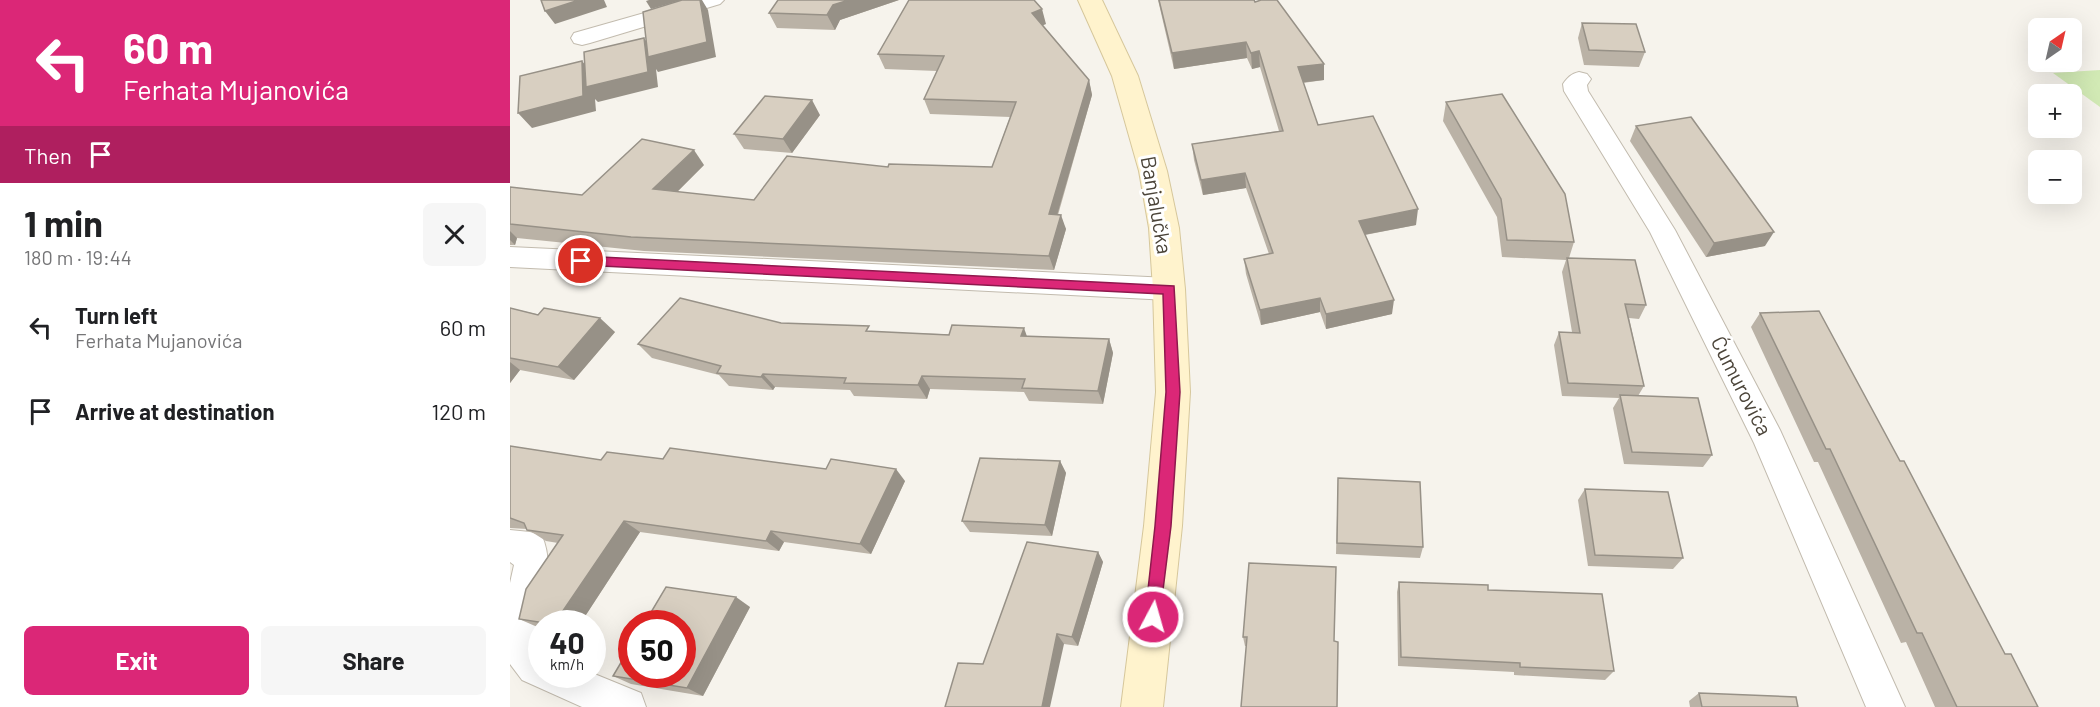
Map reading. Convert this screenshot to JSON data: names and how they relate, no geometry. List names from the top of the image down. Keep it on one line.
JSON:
{"streets":{"main road":["Banjalučka"],"street":["Ćumurovića"]},"north":"top right","page":{"turn":["60 m","Ferhata Mujanovića"],"map_buttons":["+","−"],"then":"Then","heading":["1 min","180 m · 19:44"],"list":[{"name":"Turn left","note":"Ferhata Mujanovića","value":"60 m"},{"name":"Arrive at destination","value":"120 m"}],"speed":"40 km/h","limit":"50","buttons":["Exit","Share"]}}
